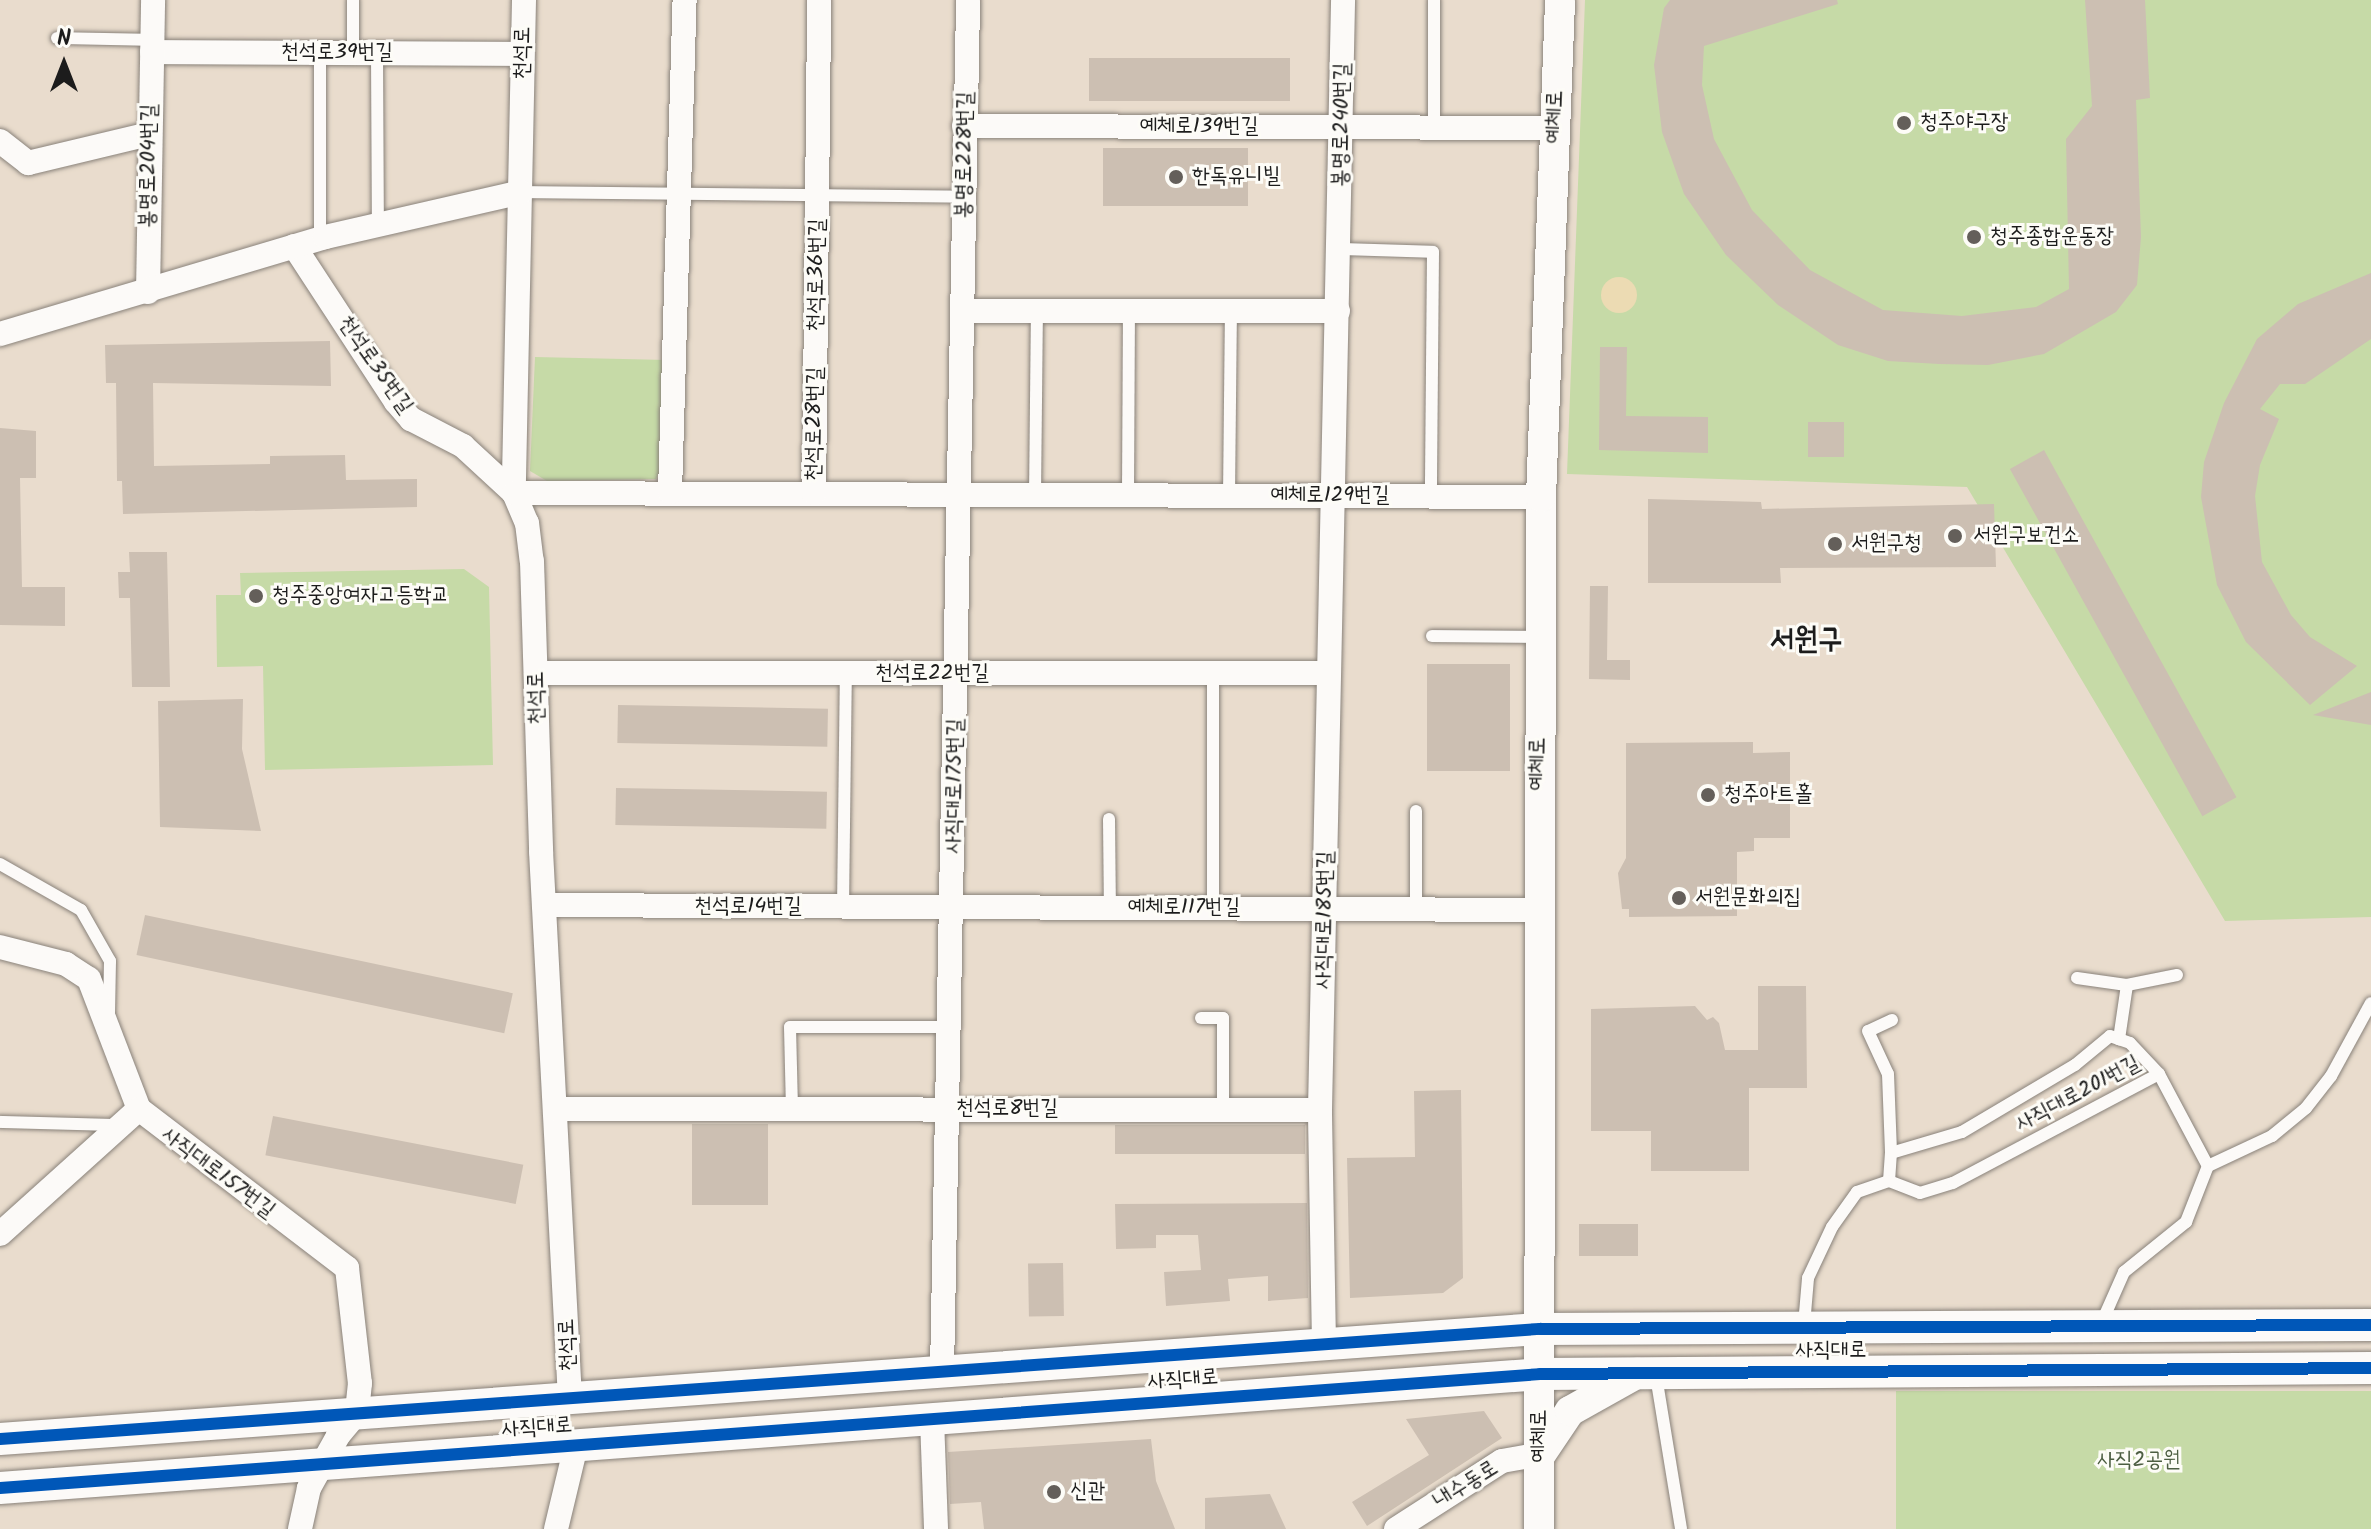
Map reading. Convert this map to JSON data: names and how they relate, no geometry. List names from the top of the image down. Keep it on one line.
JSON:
{"streets":{"main road":["사직대로"],"street":["천석로39번길","천석로","예체로","봉명로240번길","예체로139번길","봉명로228번길","봉명로204번길","천석로36번길","천석로35번길","천석로28번길","예체로129번길","천석로22번길","사직대로175번길","천석로14번길","예체로117번길","사직대로185번길","천석로8번길","사직대로157번길","내수동로"],"lane":["사직대로201번길"]},"crossings":[["천석로39번길","천석로"],["천석로39번길","봉명로204번길"],["천석로","천석로36번길"],["천석로","천석로35번길"],["천석로","예체로129번길"],["천석로","천석로22번길"],["천석로","천석로14번길"],["천석로","천석로8번길"],["천석로","사직대로"],["예체로","예체로139번길"],["예체로","예체로129번길"],["예체로","예체로117번길"],["예체로","사직대로"],["예체로","내수동로"],["봉명로240번길","예체로139번길"],["봉명로240번길","예체로129번길"],["봉명로240번길","사직대로185번길"],["예체로139번길","봉명로228번길"],["봉명로228번길","천석로36번길"],["봉명로228번길","예체로129번길"],["봉명로228번길","사직대로175번길"],["천석로36번길","천석로28번길"],["천석로35번길","예체로129번길"],["천석로28번길","예체로129번길"],["예체로129번길","사직대로175번길"],["예체로129번길","사직대로185번길"],["천석로22번길","사직대로175번길"],["천석로22번길","사직대로185번길"],["사직대로175번길","천석로14번길"],["사직대로175번길","예체로117번길"],["사직대로175번길","천석로8번길"],["사직대로175번길","사직대로"],["천석로14번길","예체로117번길"],["예체로117번길","사직대로185번길"],["사직대로185번길","천석로8번길"],["사직대로185번길","사직대로"],["사직대로157번길","사직대로"]],"districts":["서원구"],"parks":["사직2공원"],"places":["청주야구장","한독유니빌","청주종합운동장","서원구보건소","서원구청","청주중앙여자고등학교","청주아트홀","서원문화의집","신관"],"north":"top"}
